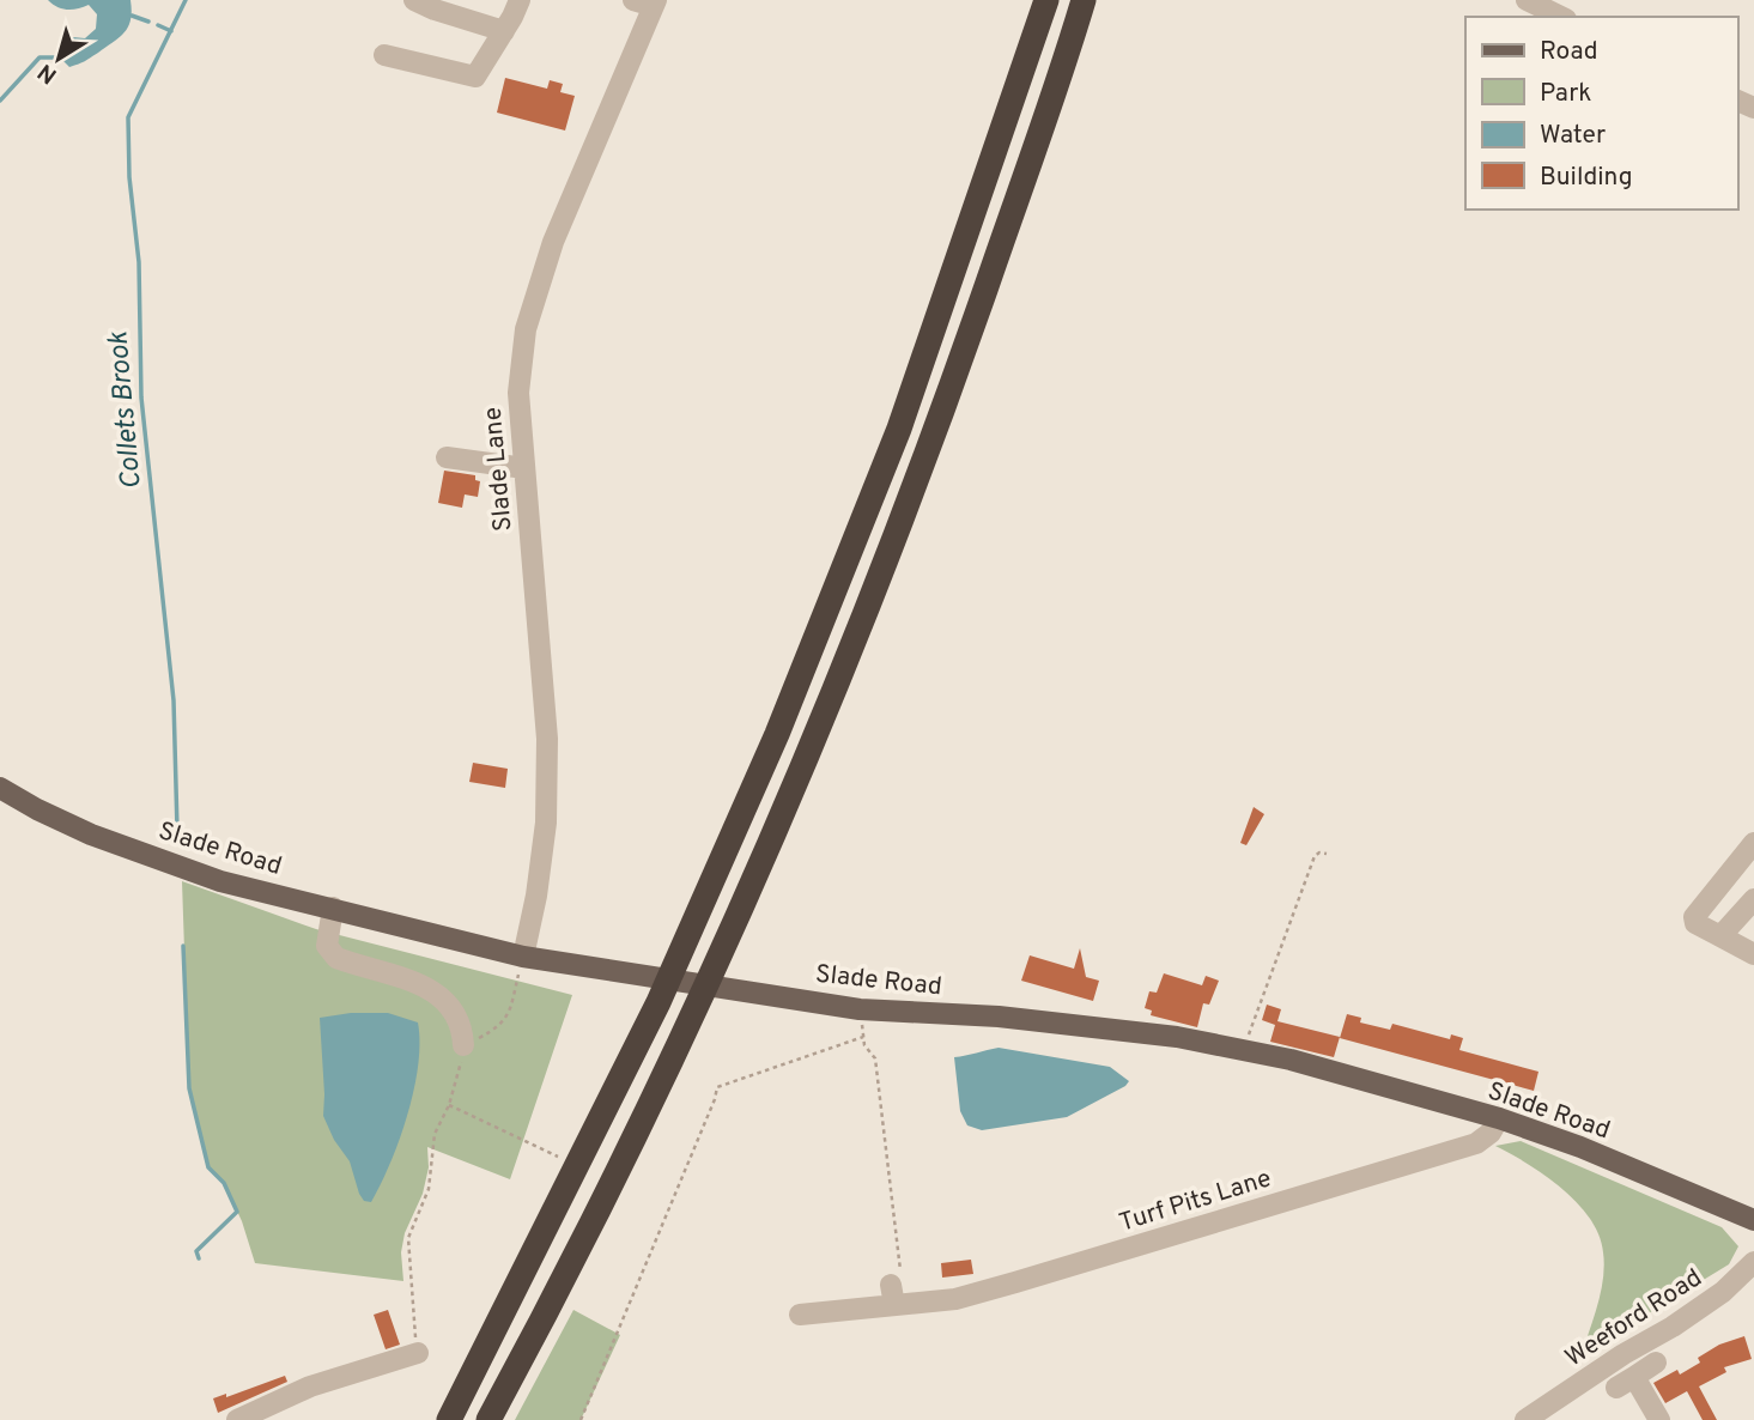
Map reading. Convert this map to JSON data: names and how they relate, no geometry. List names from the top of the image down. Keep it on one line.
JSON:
{"streets":{"main road":["Slade Road"],"street":["Slade Lane","Turf Pits Lane","Weeford Road"]},"crossings":[["Slade Lane","Slade Road"],["Slade Road","Turf Pits Lane"]],"water":["Collets Brook"],"legend":["Road","Park","Water","Building"],"north":"bottom left"}
